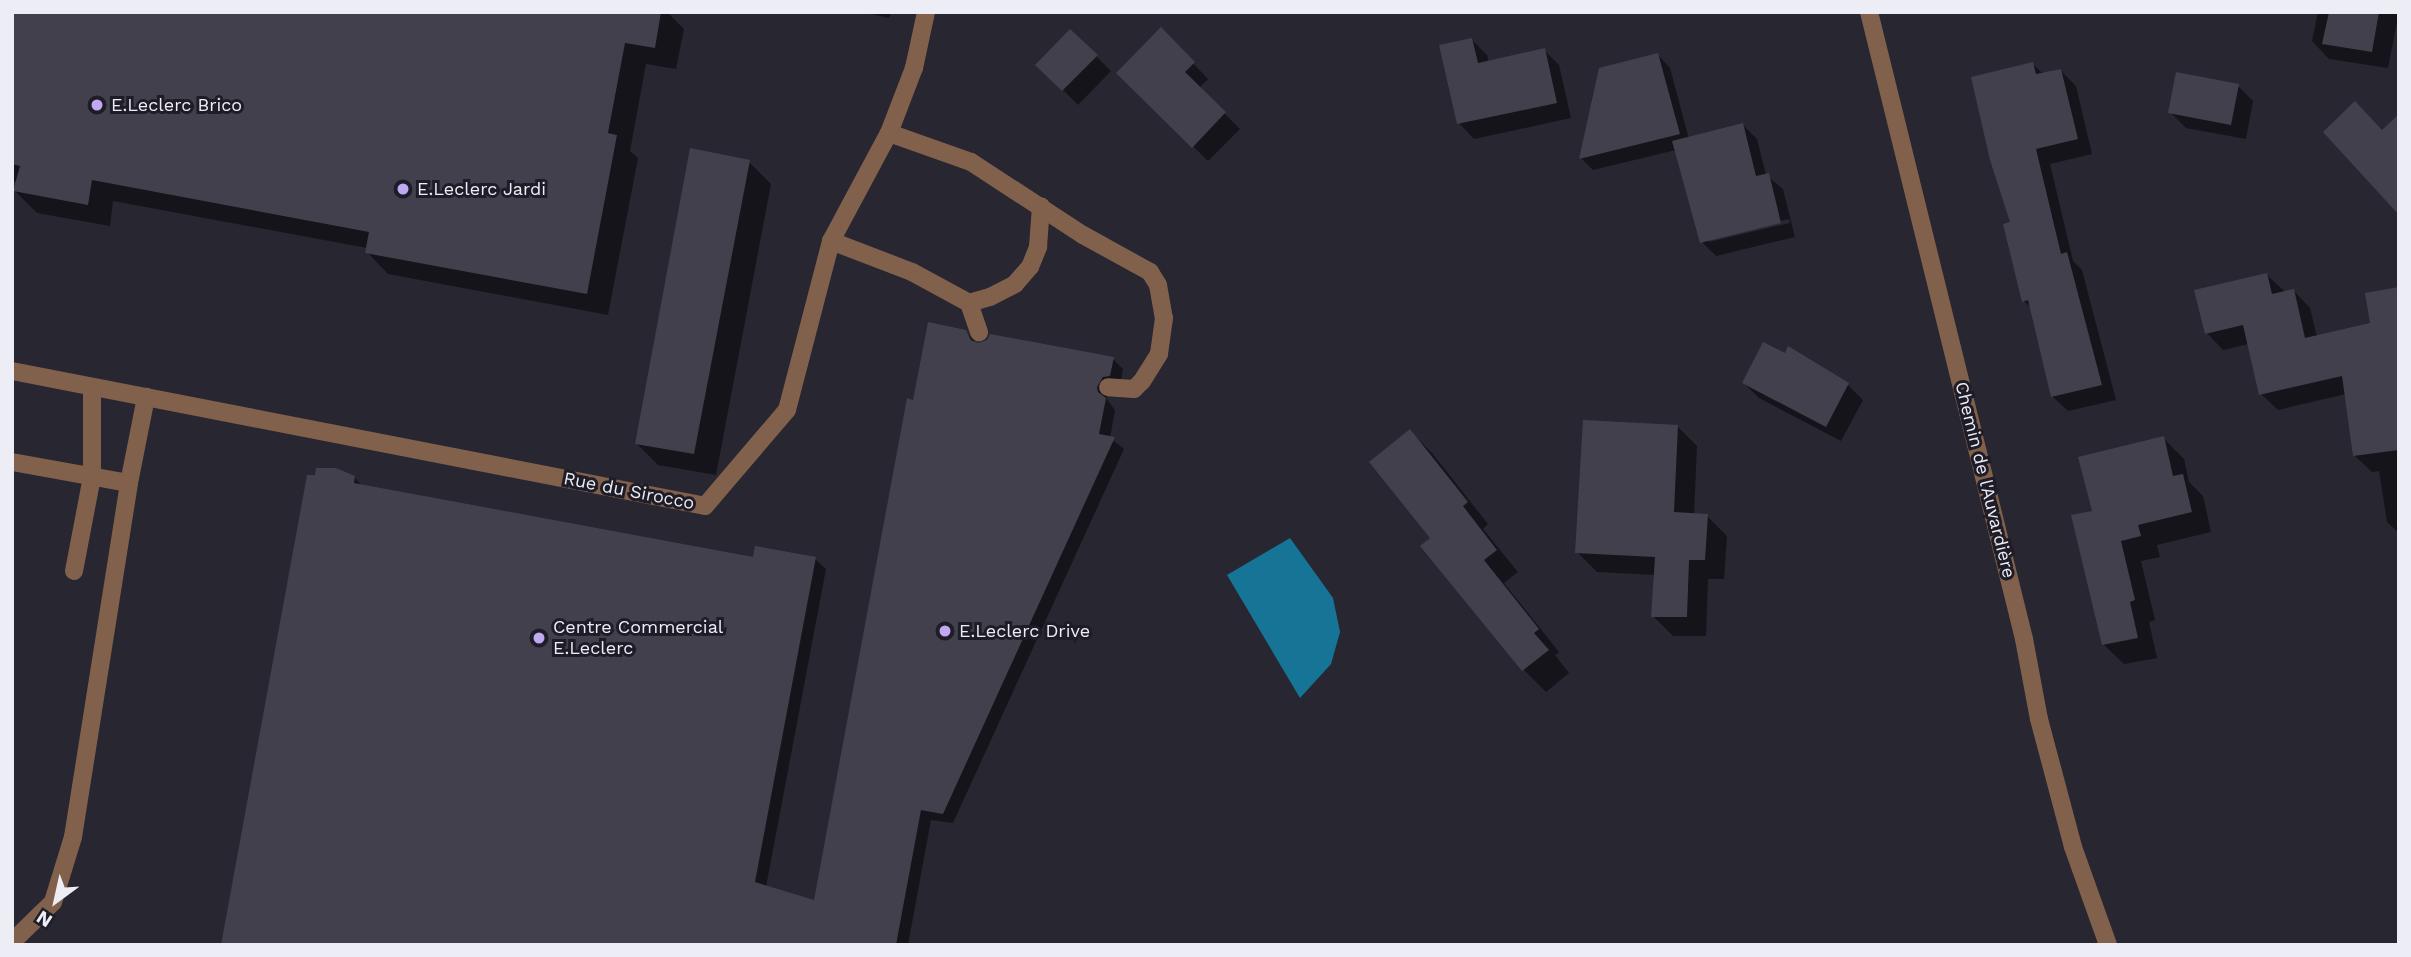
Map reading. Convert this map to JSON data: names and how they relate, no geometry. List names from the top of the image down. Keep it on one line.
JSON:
{"streets":{"street":["Chemin de l'Auvardière","Rue du Sirocco"]},"places":["E.Leclerc Brico","E.Leclerc Jardi","E.Leclerc Drive","Centre Commercial E.Leclerc"],"north":"bottom left"}
